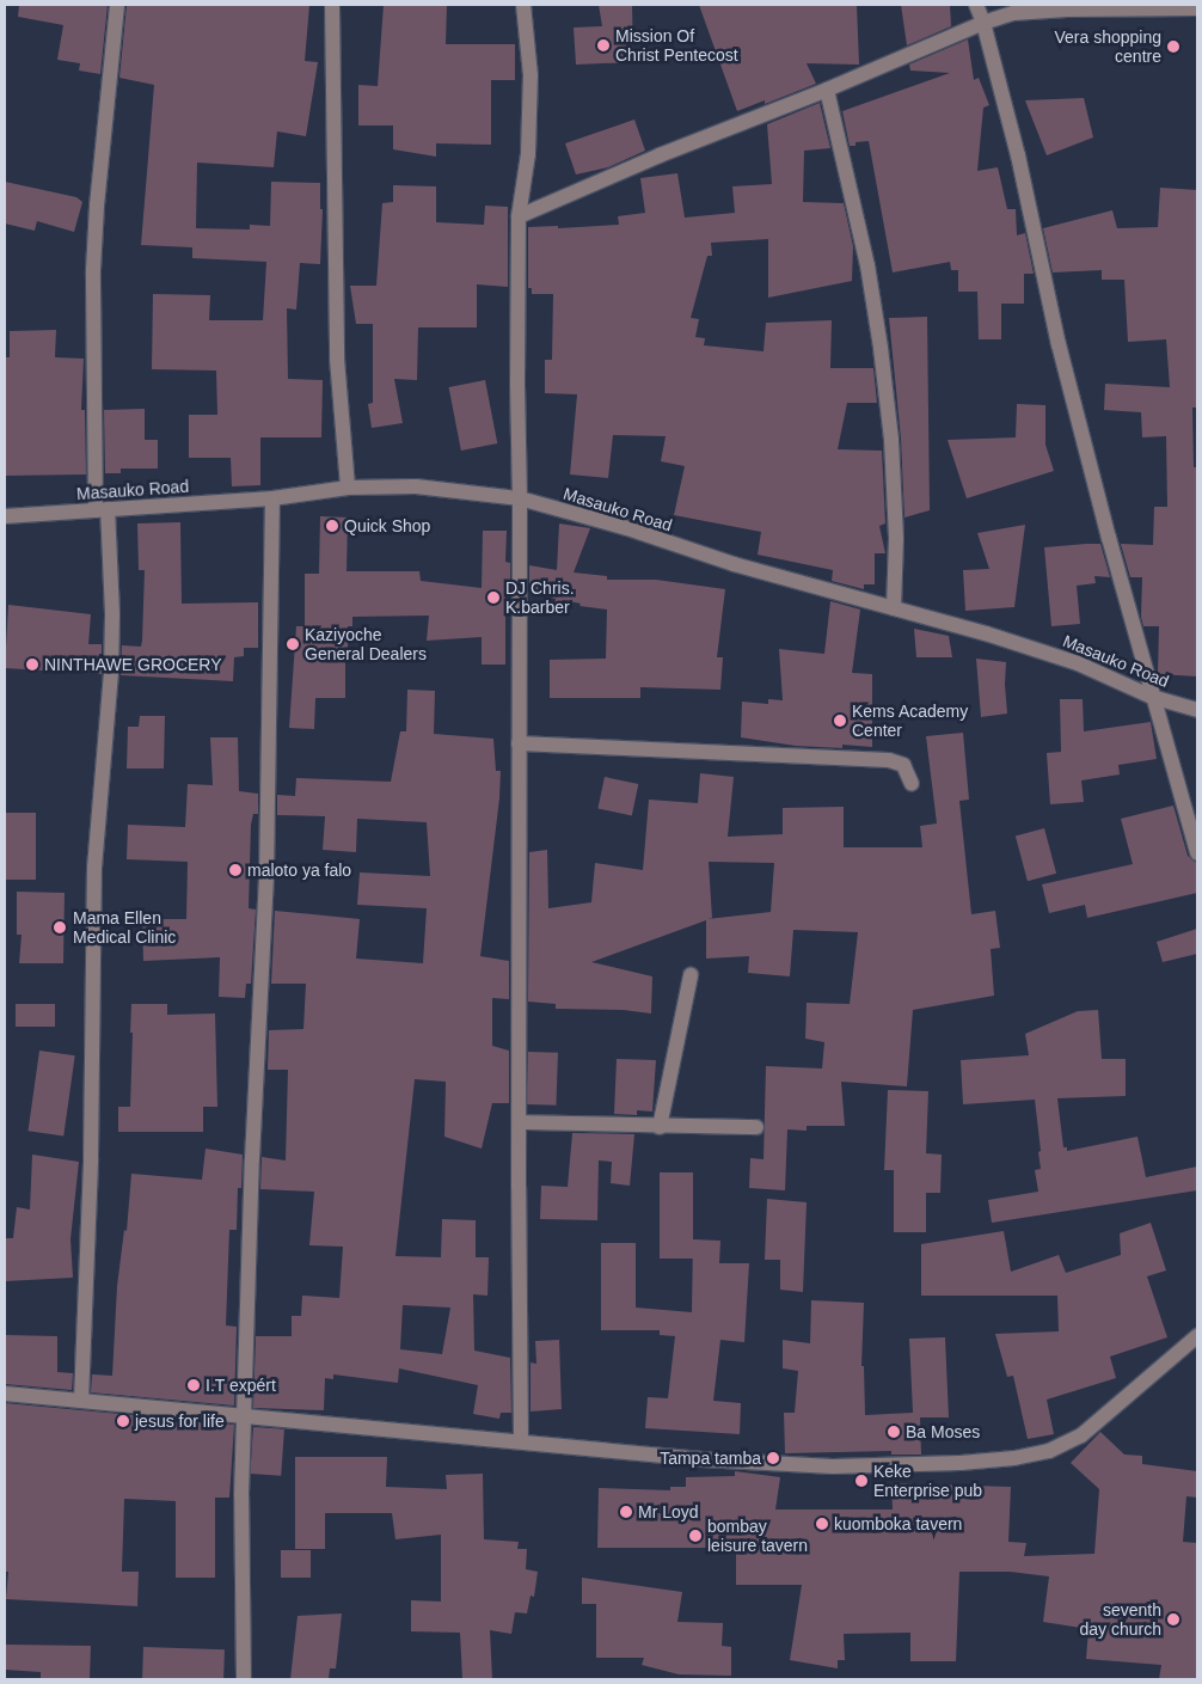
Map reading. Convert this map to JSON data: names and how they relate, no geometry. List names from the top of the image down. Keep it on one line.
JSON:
{"streets":{"street":["Masauko Road"]},"places":["Mission Of Christ Pentecost","Vera shopping centre","Quick Shop","DJ Chris. K.barber","Kaziyoche General Dealers","NINTHAWE GROCERY","Kems Academy Center","maloto ya falo","Mama Ellen Medical Clinic","I.T expért","jesus for life","Ba Moses","Tampa tamba","Keke Enterprise pub","Mr Loyd","kuomboka tavern","bombay leisure tavern","seventh day church"]}
